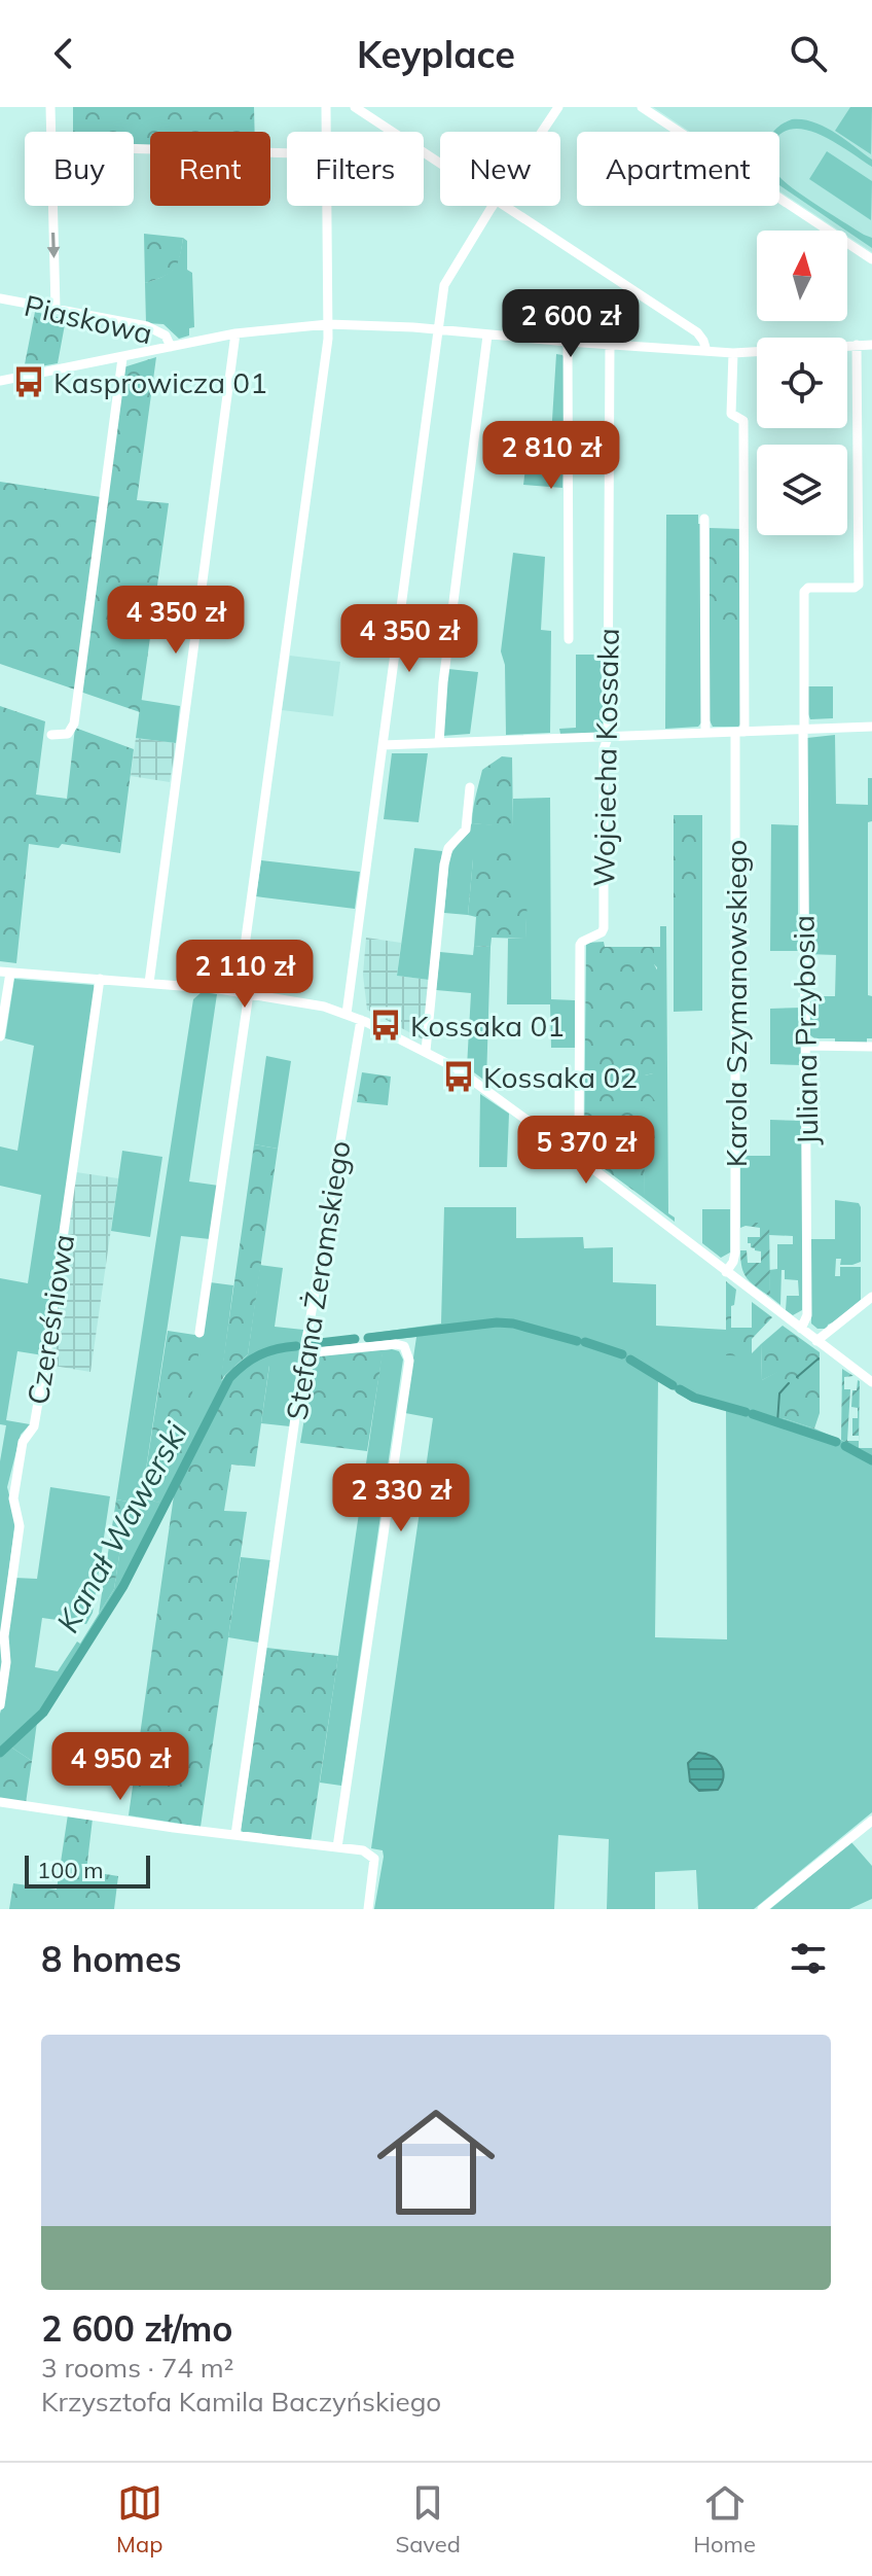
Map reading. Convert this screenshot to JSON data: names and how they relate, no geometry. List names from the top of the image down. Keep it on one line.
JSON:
{"streets":{"street":["Piaskowa","Wojciecha Kossaka","Karola Szymanowskiego","Juliana Przybosia","Stefana Żeromskiego","Czereśniowa"]},"water":["Kanał Wawerski"],"places":{"bus stop":["Kasprowicza 01","Kossaka 01","Kossaka 02"]},"scale_bar":"100 m","north":"top","page":{"header":"Keyplace","chip":["Buy","Rent","Filters","New","Apartment"],"price":["2 600 zł","2 810 zł","4 350 zł","4 350 zł","2 110 zł","5 370 zł","2 330 zł","4 950 zł"],"scale":"100 m","heading":"8 homes","list":[{"name":"2 600 zł/mo","note":"3 rooms · 74 m² · Krzysztofa Kamila Baczyńskiego"}],"tabs":["Map","Saved","Home"]}}
